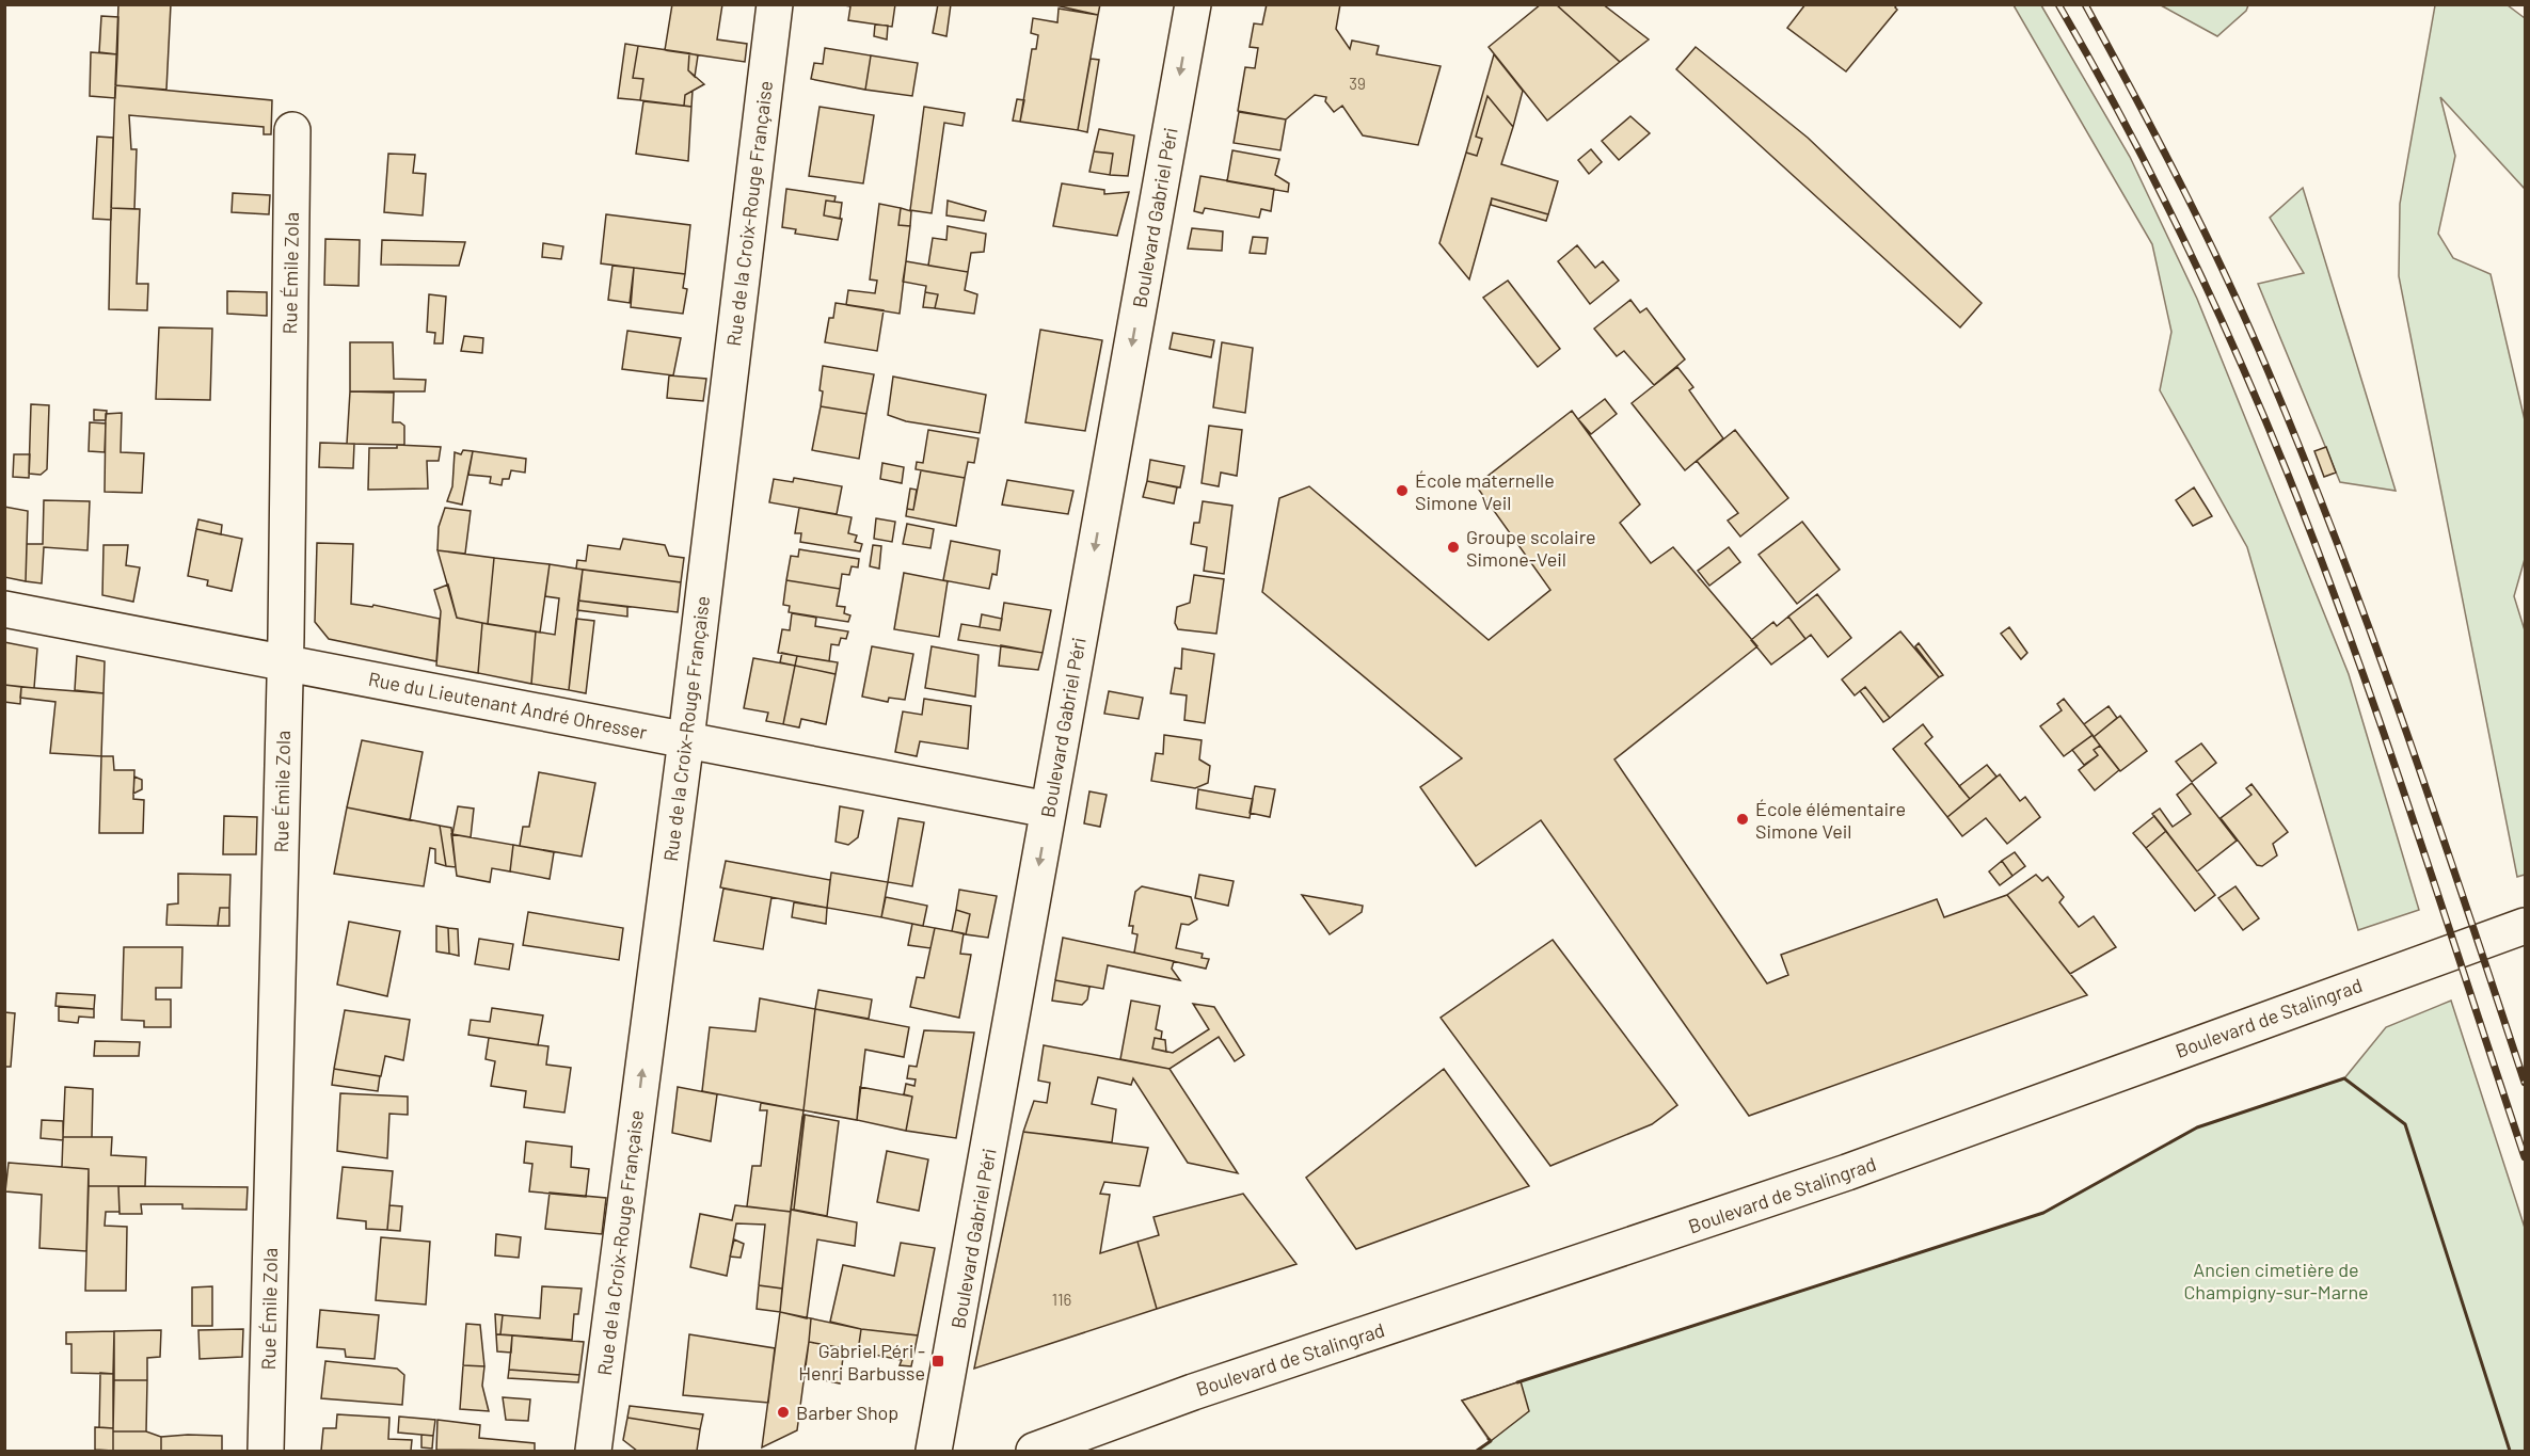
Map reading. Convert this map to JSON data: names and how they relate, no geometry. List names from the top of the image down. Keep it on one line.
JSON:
{"streets":{"street":["Rue de la Croix-Rouge Française","Boulevard Gabriel Péri","Rue Émile Zola","Rue du Lieutenant André Ohresser","Boulevard de Stalingrad"]},"crossings":[["Rue de la Croix-Rouge Française","Rue du Lieutenant André Ohresser"],["Boulevard Gabriel Péri","Rue du Lieutenant André Ohresser"],["Rue Émile Zola","Rue du Lieutenant André Ohresser"]],"one_way":["Rue de la Croix-Rouge Française","Boulevard Gabriel Péri"],"parks":["Ancien cimetière de Champigny-sur-Marne"],"places":{"other":["École maternelle Simone Veil","Groupe scolaire Simone-Veil","École élémentaire Simone Veil","Barber Shop"],"transit":["Gabriel Péri - Henri Barbusse"]},"house_numbers":["39","116"]}
